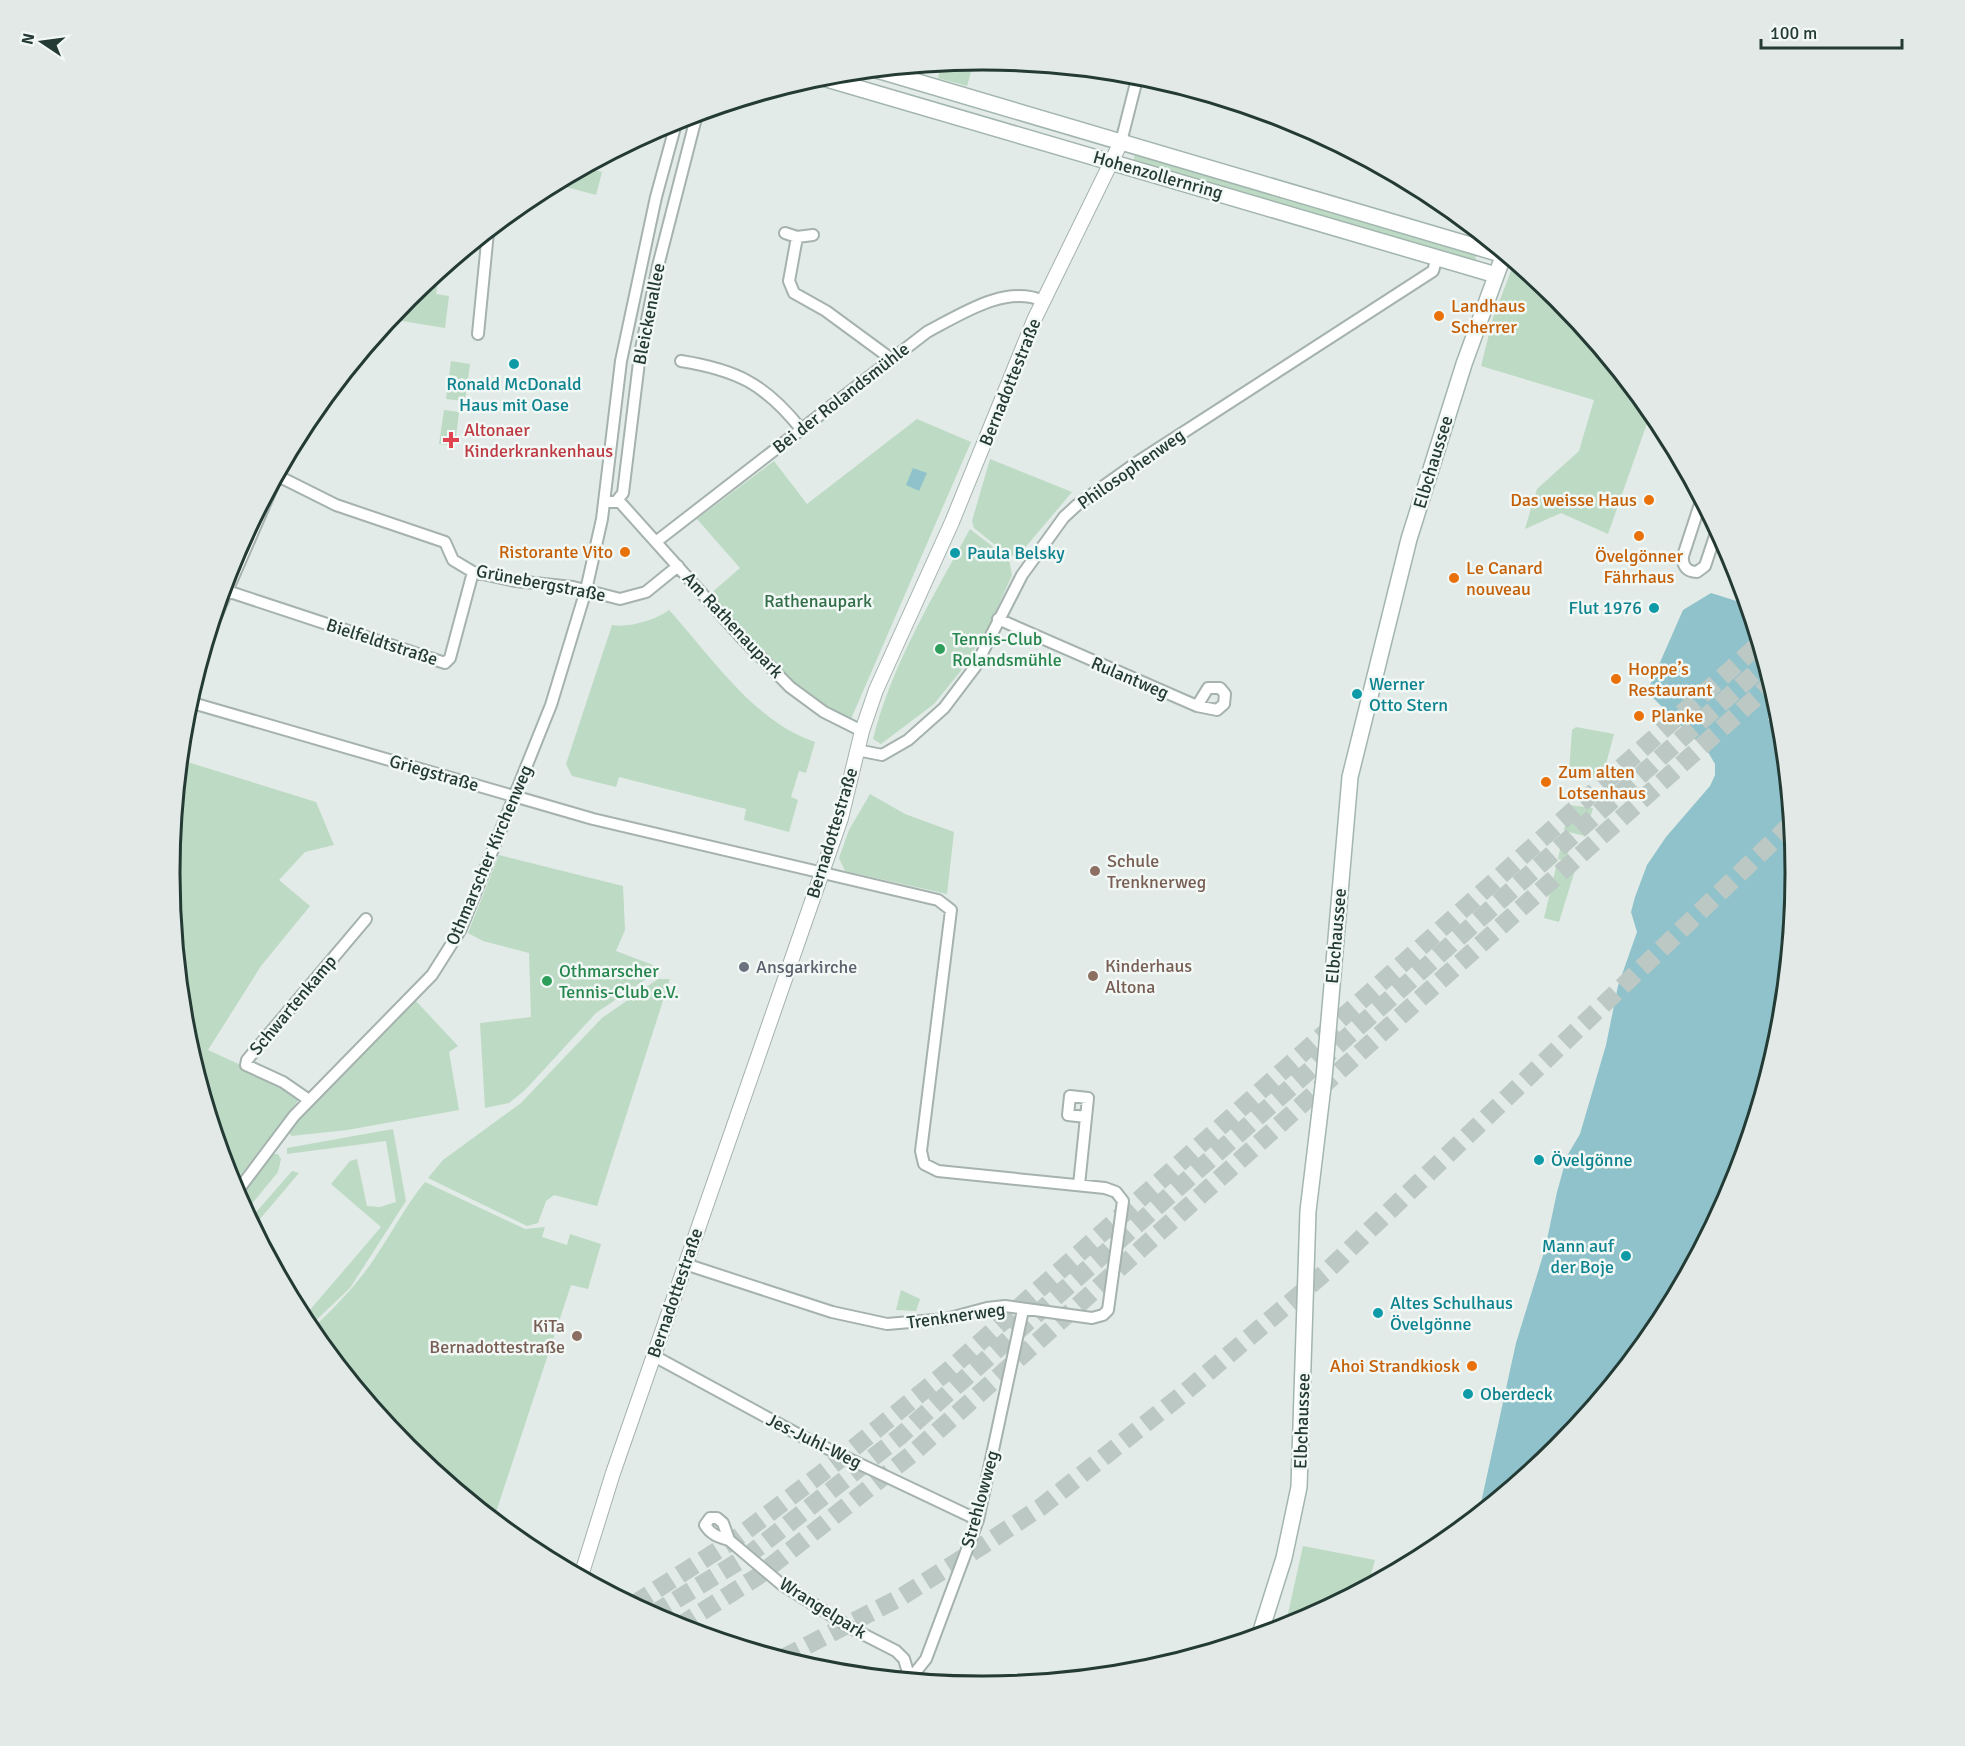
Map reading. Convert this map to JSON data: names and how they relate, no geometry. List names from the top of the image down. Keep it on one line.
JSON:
{"streets":{"main road":["Hohenzollernring","Elbchaussee"],"street":["Bleickenallee","Bernadottestraße","Bei der Rolandsmühle","Philosophenweg","Grünebergstraße","Am Rathenaupark","Bielfeldtstraße","Rulantweg","Griegstraße","Othmarscher Kirchenweg","Schwartenkamp","Trenknerweg","Jes-Juhl-Weg","Strehlowweg","Wrangelpark"]},"crossings":[["Hohenzollernring","Bernadottestraße"],["Hohenzollernring","Elbchaussee"],["Hohenzollernring","Philosophenweg"],["Bleickenallee","Grünebergstraße"],["Bleickenallee","Am Rathenaupark"],["Bleickenallee","Othmarscher Kirchenweg"],["Bernadottestraße","Bei der Rolandsmühle"],["Bernadottestraße","Philosophenweg"],["Bernadottestraße","Am Rathenaupark"],["Bernadottestraße","Griegstraße"],["Bernadottestraße","Trenknerweg"],["Bernadottestraße","Jes-Juhl-Weg"],["Bei der Rolandsmühle","Am Rathenaupark"],["Philosophenweg","Rulantweg"],["Grünebergstraße","Am Rathenaupark"],["Grünebergstraße","Bielfeldtstraße"],["Grünebergstraße","Othmarscher Kirchenweg"],["Griegstraße","Othmarscher Kirchenweg"],["Griegstraße","Trenknerweg"],["Othmarscher Kirchenweg","Schwartenkamp"],["Trenknerweg","Strehlowweg"],["Jes-Juhl-Weg","Strehlowweg"]],"parks":["Rathenaupark"],"places":{"other":["Landhaus Scherrer","Ronald McDonald Haus mit Oase","Das weisse Haus","Övelgönner Fährhaus","Ristorante Vito","Paula Belsky","Le Canard nouveau","Flut 1976","Tennis-Club Rolandsmühle","Hoppe’s Restaurant","Werner Otto Stern","Planke","Zum alten Lotsenhaus","Schule Trenknerweg","Ansgarkirche","Kinderhaus Altona","Othmarscher Tennis-Club e.V.","Övelgönne","Mann auf der Boje","Altes Schulhaus Övelgönne","KiTa Bernadottestraße","Ahoi Strandkiosk","Oberdeck"],"health":["Altonaer Kinderkrankenhaus"]},"scale_bar":"100 m","north":"left"}
